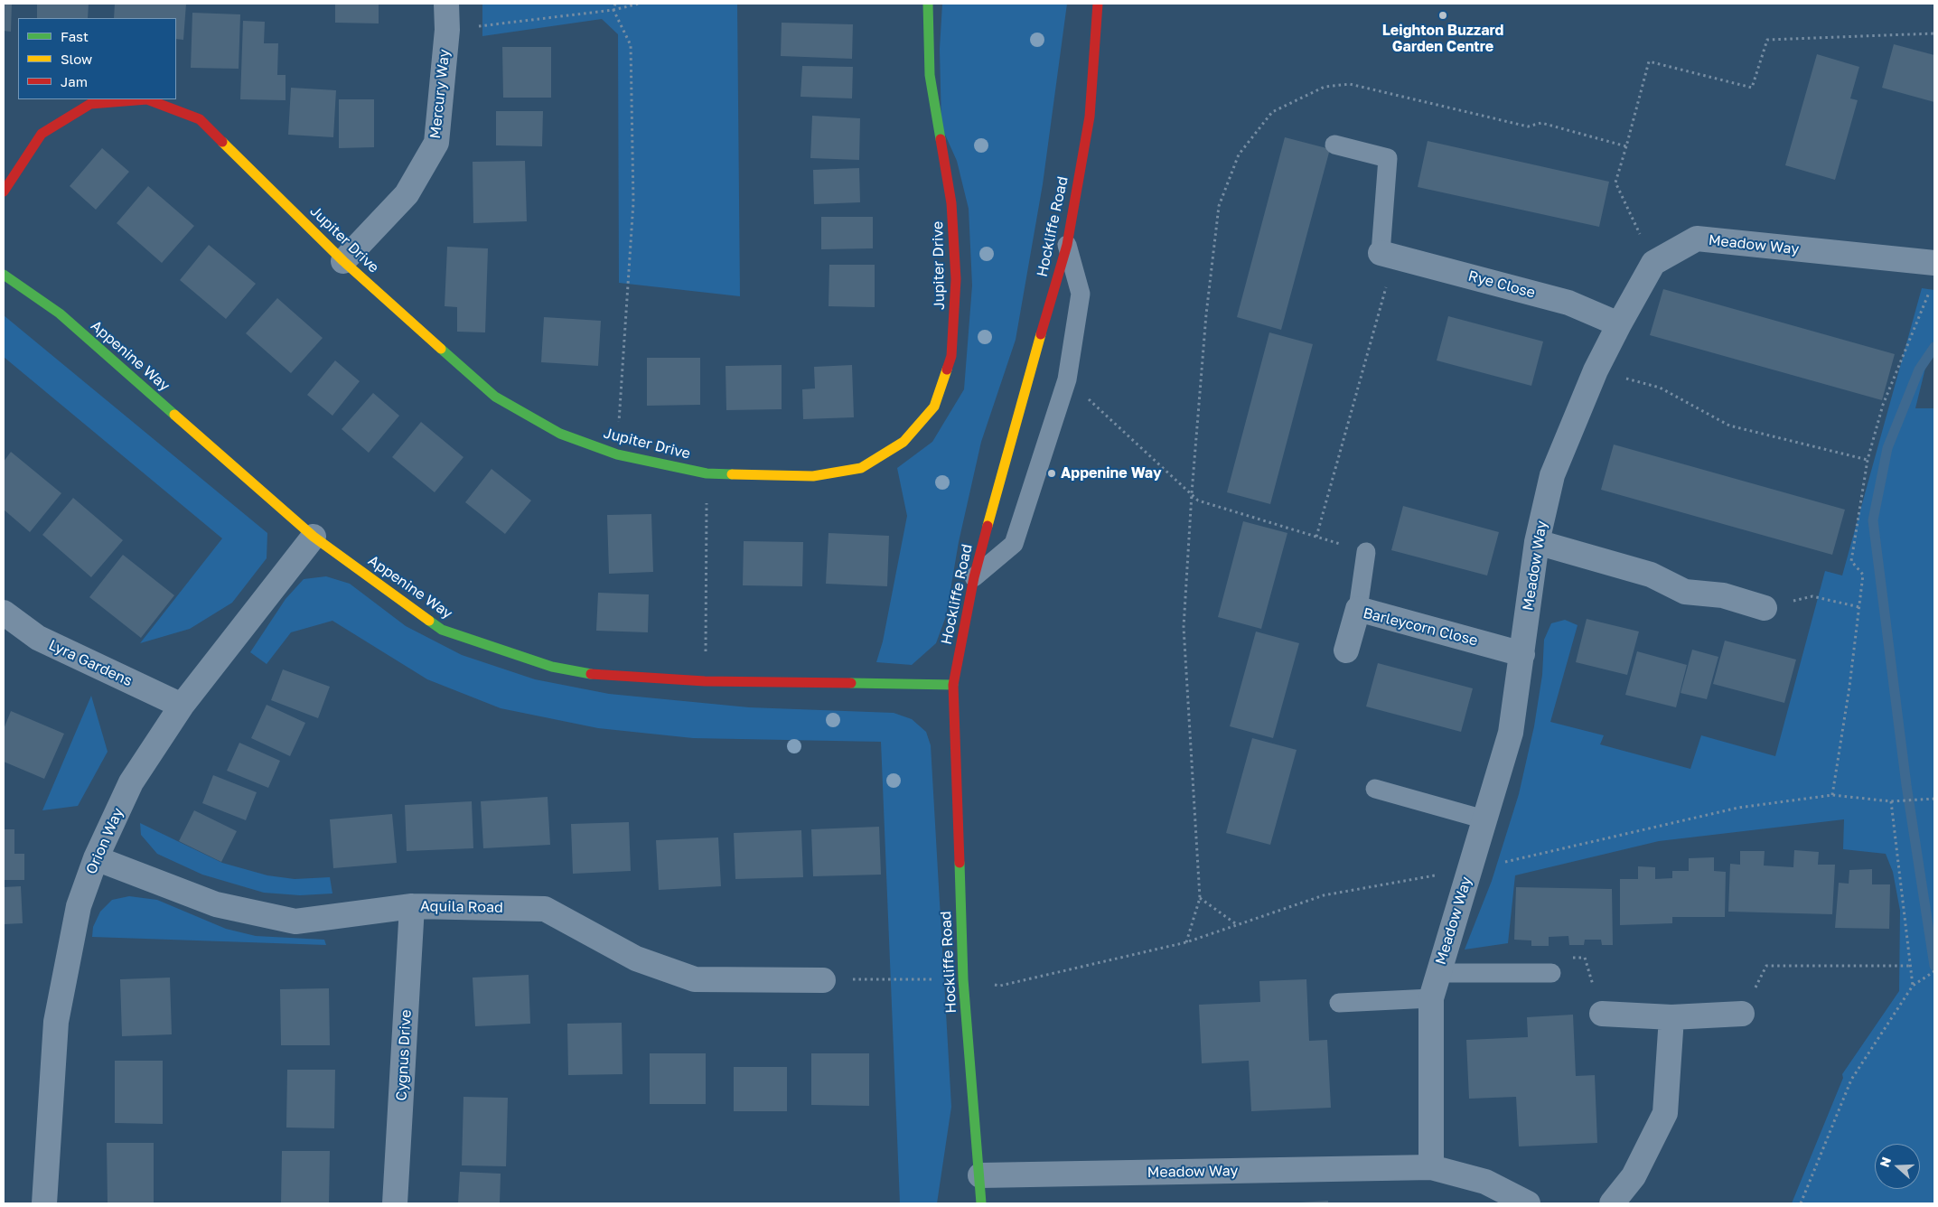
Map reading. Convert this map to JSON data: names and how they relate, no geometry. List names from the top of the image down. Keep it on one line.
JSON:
{"streets":{"street":["Mercury Way","Hockliffe Road","Jupiter Drive","Meadow Way","Rye Close","Appenine Way","Barleycorn Close","Lyra Gardens","Orion Way","Aquila Road","Cygnus Drive"]},"crossings":[["Mercury Way","Jupiter Drive"],["Hockliffe Road","Meadow Way"],["Hockliffe Road","Appenine Way"],["Meadow Way","Rye Close"],["Meadow Way","Barleycorn Close"],["Appenine Way","Orion Way"],["Lyra Gardens","Orion Way"],["Orion Way","Aquila Road"],["Aquila Road","Cygnus Drive"]],"places":["Leighton Buzzard Garden Centre","Appenine Way"],"legend":["Fast","Slow","Jam"],"north":"left"}
